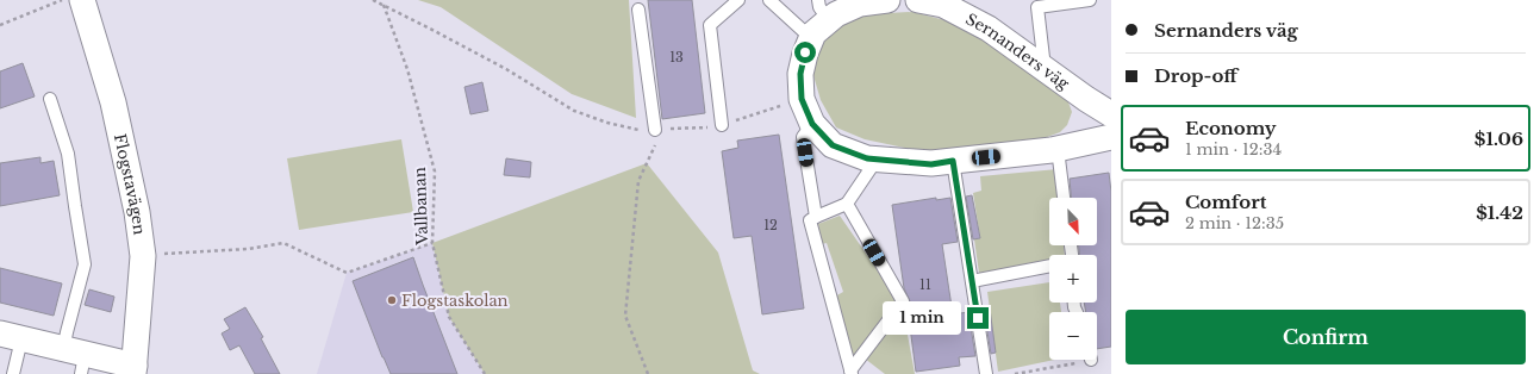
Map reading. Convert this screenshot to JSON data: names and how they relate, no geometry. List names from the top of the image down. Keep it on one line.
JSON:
{"streets":{"street":["Sernanders väg","Flogstavägen"],"path":["Vallbanan"]},"places":["Flogstaskolan"],"house_numbers":["13","12","11"],"north":"bottom right","page":{"banner":["Sernanders väg","Drop-off"],"list":[{"name":"Economy","note":"1 min · 12:34","value":"$1.06"},{"name":"Comfort","note":"2 min · 12:35","value":"$1.42"}],"map_buttons":["+","−"],"buttons":"Confirm","bubble":"1 min"}}
